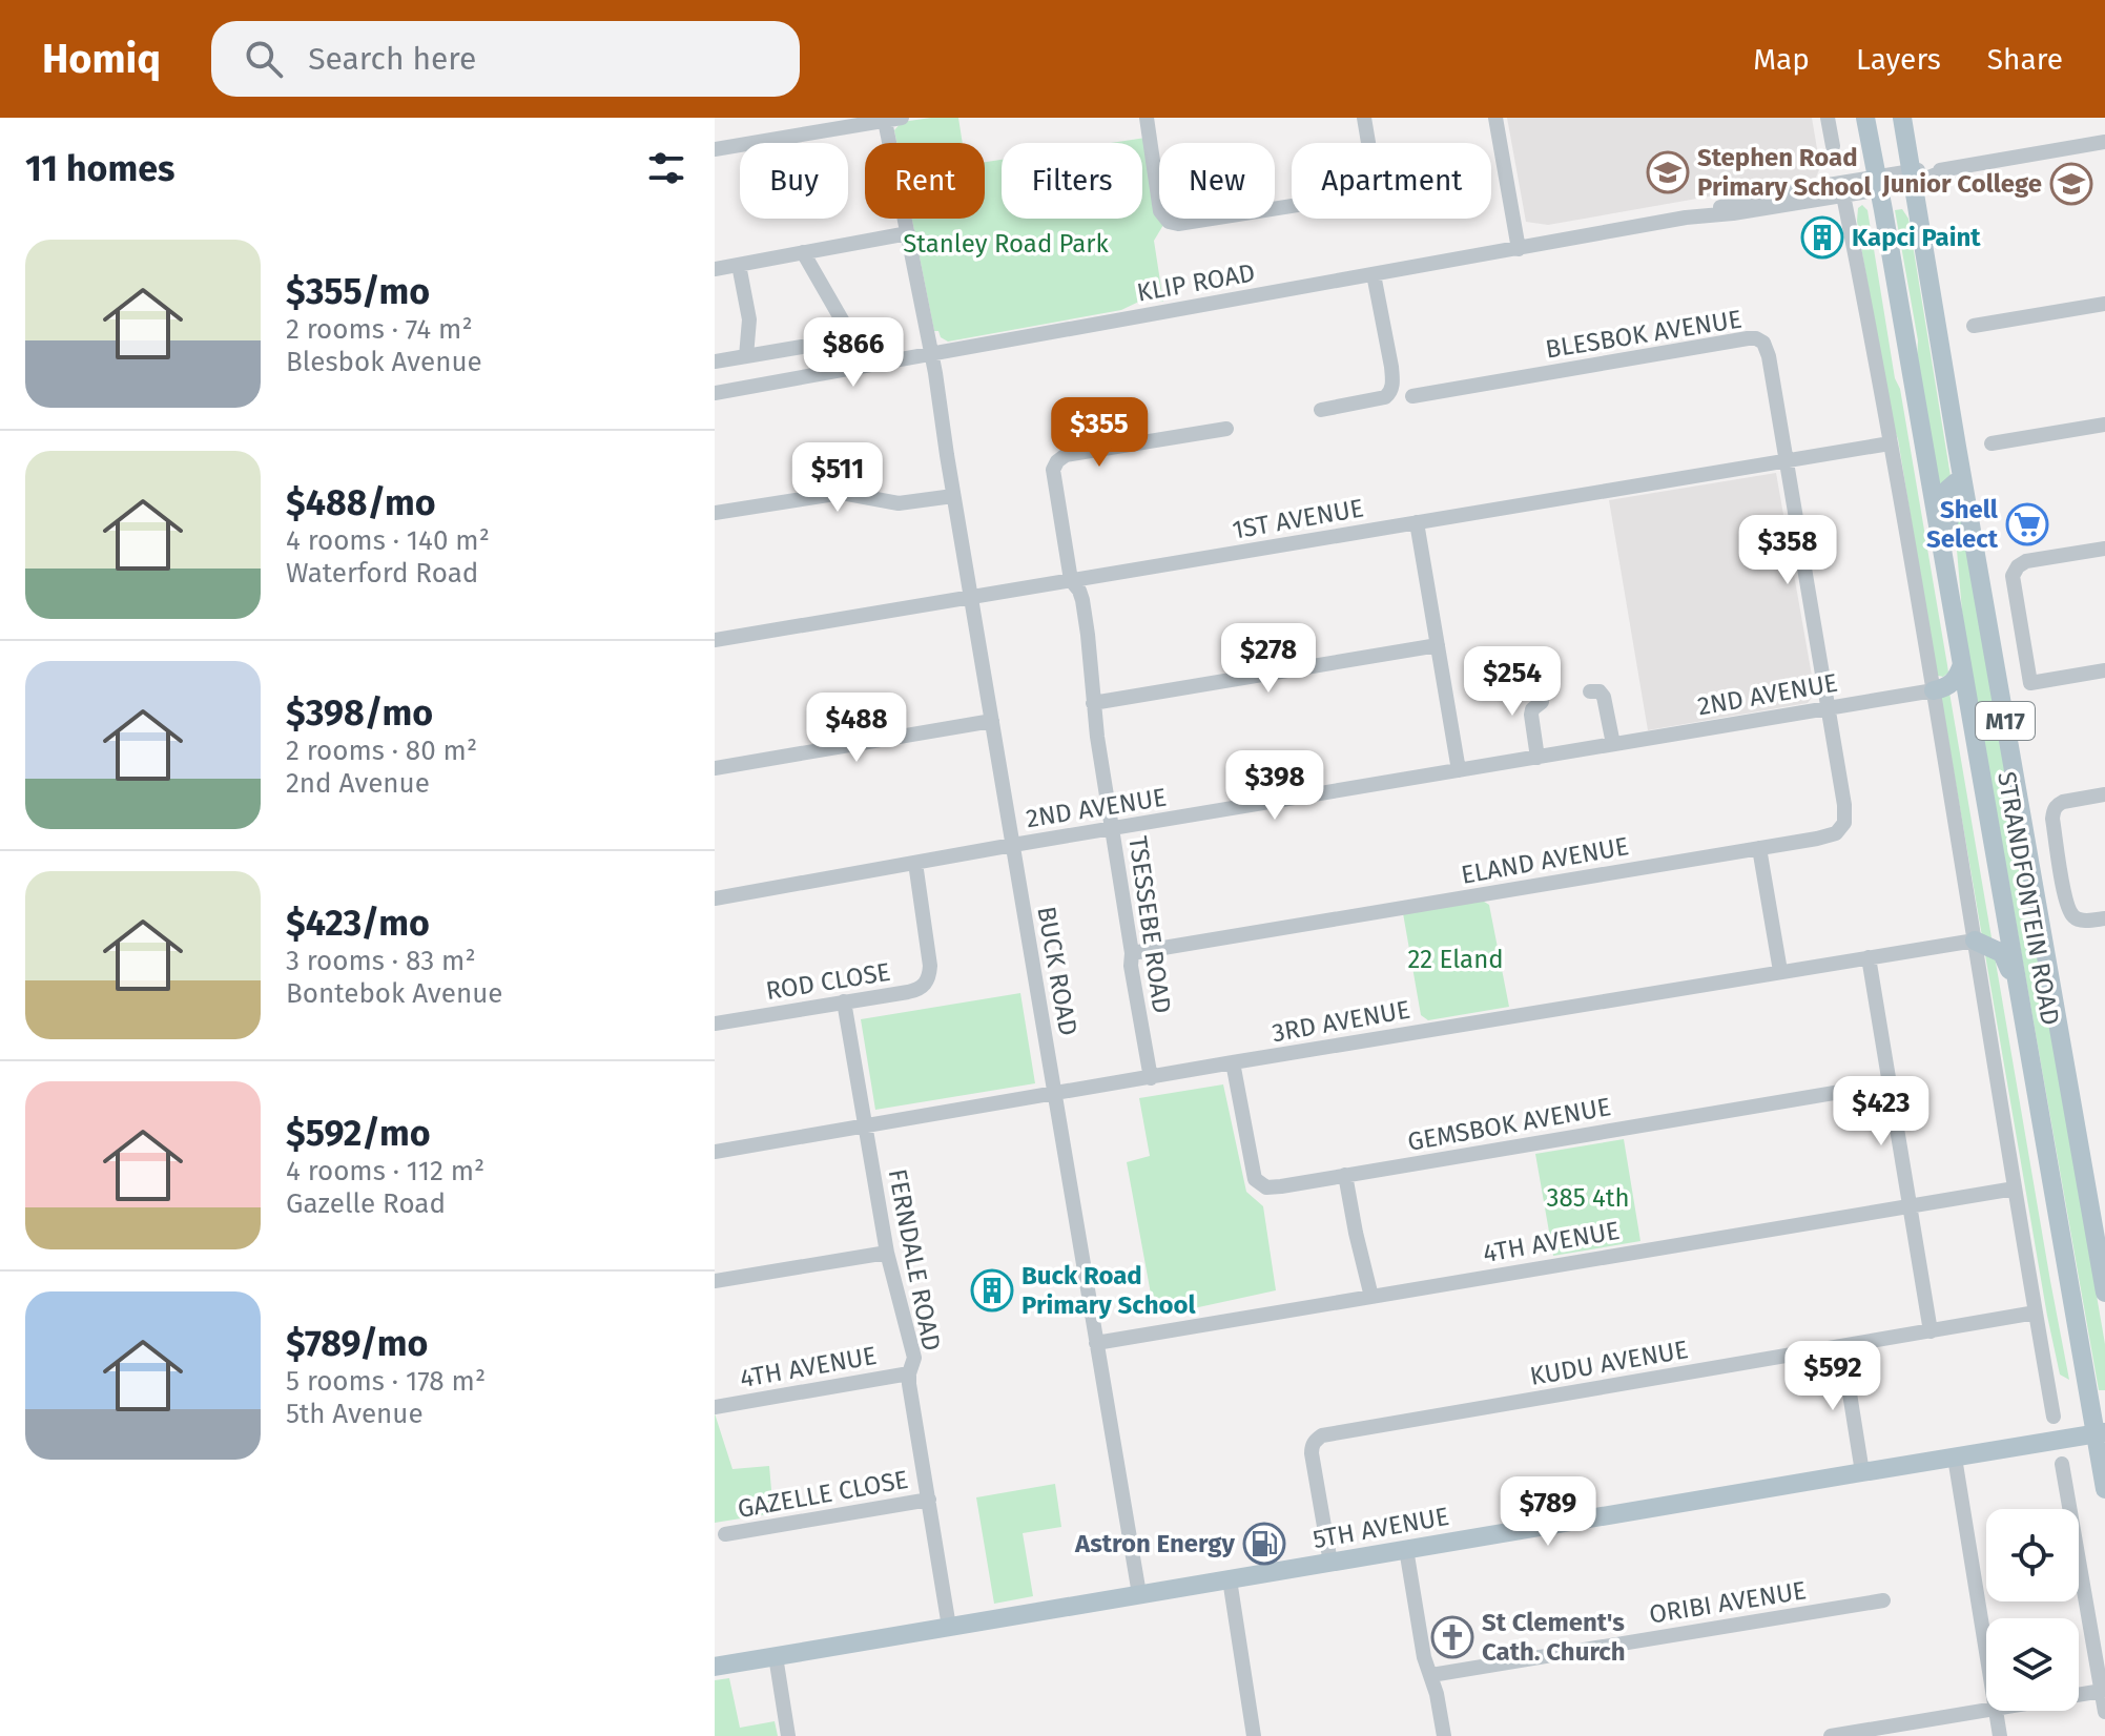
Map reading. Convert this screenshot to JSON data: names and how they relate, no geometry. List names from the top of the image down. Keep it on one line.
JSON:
{"streets":{"main road":["M17","STRANDFONTEIN ROAD","5TH AVENUE"],"street":["KLIP ROAD","BLESBOK AVENUE","1ST AVENUE","2ND AVENUE","ELAND AVENUE","TSESSEBE ROAD","BUCK ROAD","ROD CLOSE","3RD AVENUE","GEMSBOK AVENUE","4TH AVENUE","FERNDALE ROAD","KUDU AVENUE","GAZELLE CLOSE","ORIBI AVENUE"]},"crossings":[["KLIP ROAD","STRANDFONTEIN ROAD"],["KLIP ROAD","BUCK ROAD"],["BLESBOK AVENUE","1ST AVENUE"],["1ST AVENUE","TSESSEBE ROAD"],["1ST AVENUE","BUCK ROAD"],["2ND AVENUE","ELAND AVENUE"],["2ND AVENUE","TSESSEBE ROAD"],["2ND AVENUE","BUCK ROAD"],["2ND AVENUE","ROD CLOSE"],["ELAND AVENUE","TSESSEBE ROAD"],["STRANDFONTEIN ROAD","5TH AVENUE"],["TSESSEBE ROAD","3RD AVENUE"],["BUCK ROAD","3RD AVENUE"],["BUCK ROAD","4TH AVENUE"],["BUCK ROAD","5TH AVENUE"],["ROD CLOSE","FERNDALE ROAD"],["3RD AVENUE","GEMSBOK AVENUE"],["3RD AVENUE","FERNDALE ROAD"],["4TH AVENUE","FERNDALE ROAD"],["FERNDALE ROAD","GAZELLE CLOSE"],["FERNDALE ROAD","5TH AVENUE"],["KUDU AVENUE","5TH AVENUE"]],"parks":["Stanley Road Park","22 Eland","385 4th"],"places":{"school or university":["Stephen Road Primary School","Junior College"],"building":["Kapci Paint","Buck Road Primary School"],"supermarket":["Shell Select"],"fuel station":["Astron Energy"],"church":["St Clement's Cath. Church"]},"page":{"header":"Homiq","search":"Search here","nav":["Map","Layers","Share"],"heading":"11 homes","chip":["Buy","Rent","Filters","New","Apartment"],"list":[{"name":"$355/mo","note":"2 rooms · 74 m² · Blesbok Avenue"},{"name":"$488/mo","note":"4 rooms · 140 m² · Waterford Road"},{"name":"$398/mo","note":"2 rooms · 80 m² · 2nd Avenue"},{"name":"$423/mo","note":"3 rooms · 83 m² · Bontebok Avenue"},{"name":"$592/mo","note":"4 rooms · 112 m² · Gazelle Road"},{"name":"$789/mo","note":"5 rooms · 178 m² · 5th Avenue"}],"price":["$866","$355","$511","$358","$278","$254","$488","$398","$423","$592","$789"]}}
